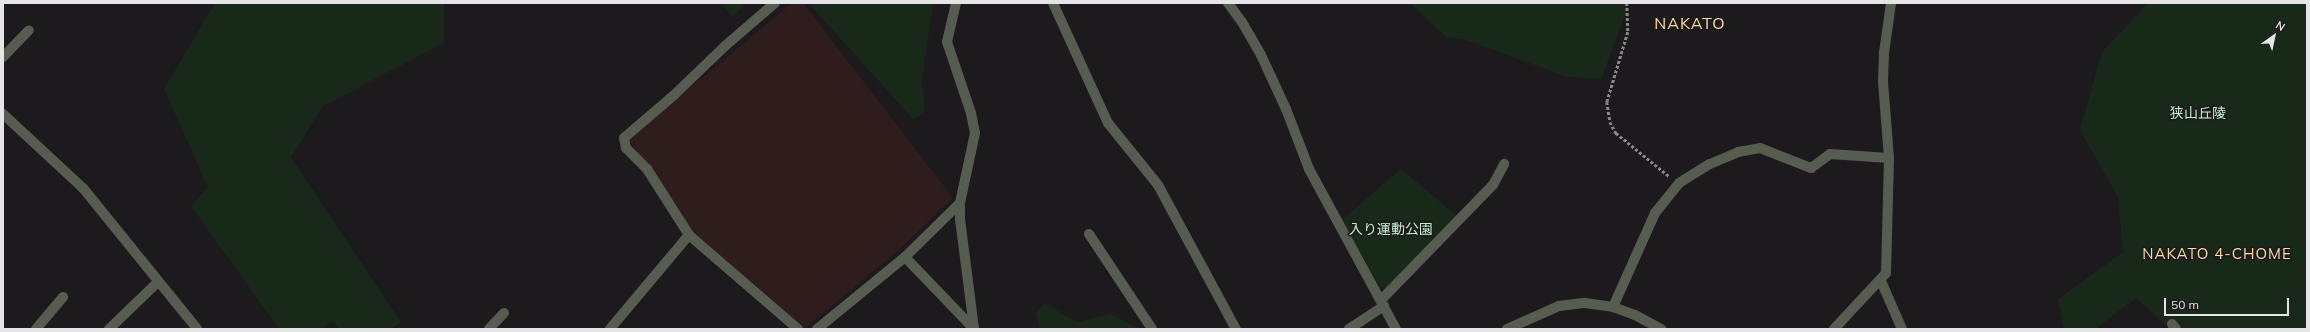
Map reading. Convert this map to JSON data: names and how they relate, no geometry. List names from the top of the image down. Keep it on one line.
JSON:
{"districts":["NAKATO","NAKATO 4-CHOME"],"parks":["狭山丘陵","入り運動公園"],"scale_bar":"50 m","north":"top right"}
